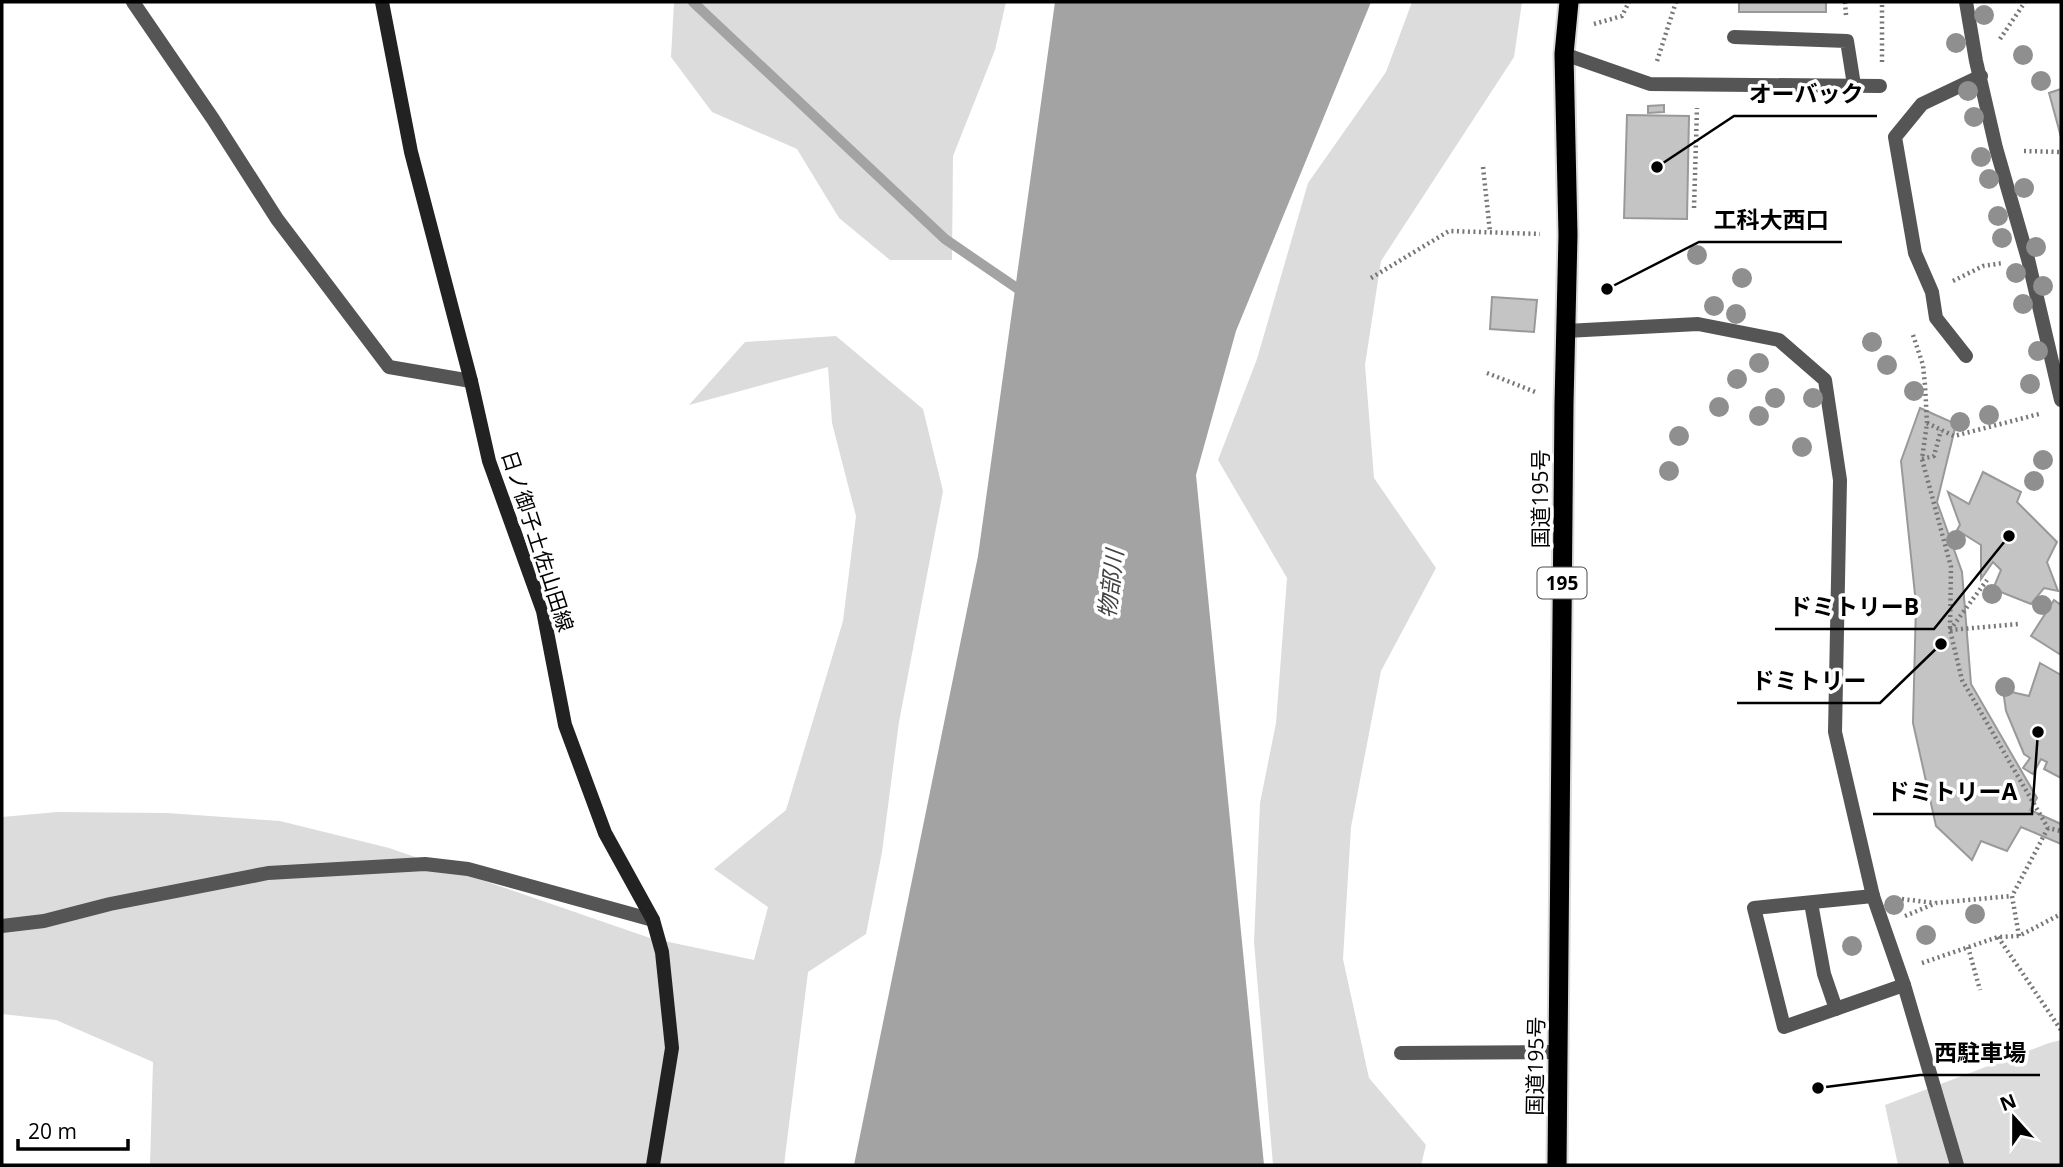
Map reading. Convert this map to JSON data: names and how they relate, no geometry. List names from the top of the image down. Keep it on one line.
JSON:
{"streets":{"highway":["国道195号","195"],"main road":["日ノ御子土佐山田線"]},"water":["物部川"],"places":["オーバック","工科大西口","ドミトリーB","ドミトリー","ドミトリーA","西駐車場"],"scale_bar":"20 m","north":"top"}
